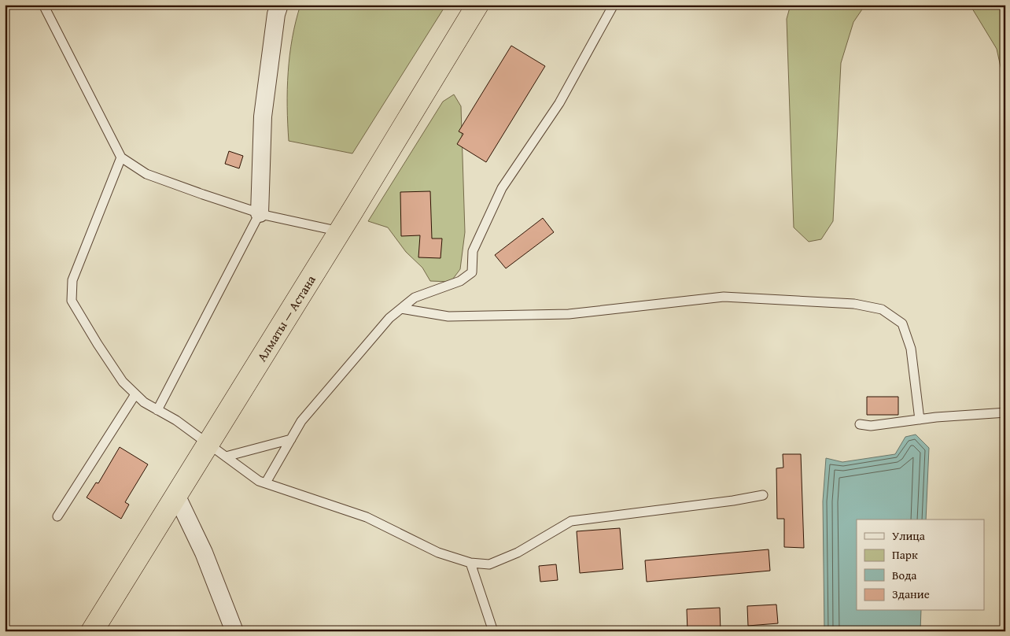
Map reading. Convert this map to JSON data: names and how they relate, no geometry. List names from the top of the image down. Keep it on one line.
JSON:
{"streets":{"highway":["Алматы — Астана"]},"legend":["Улица","Парк","Вода","Здание"]}
